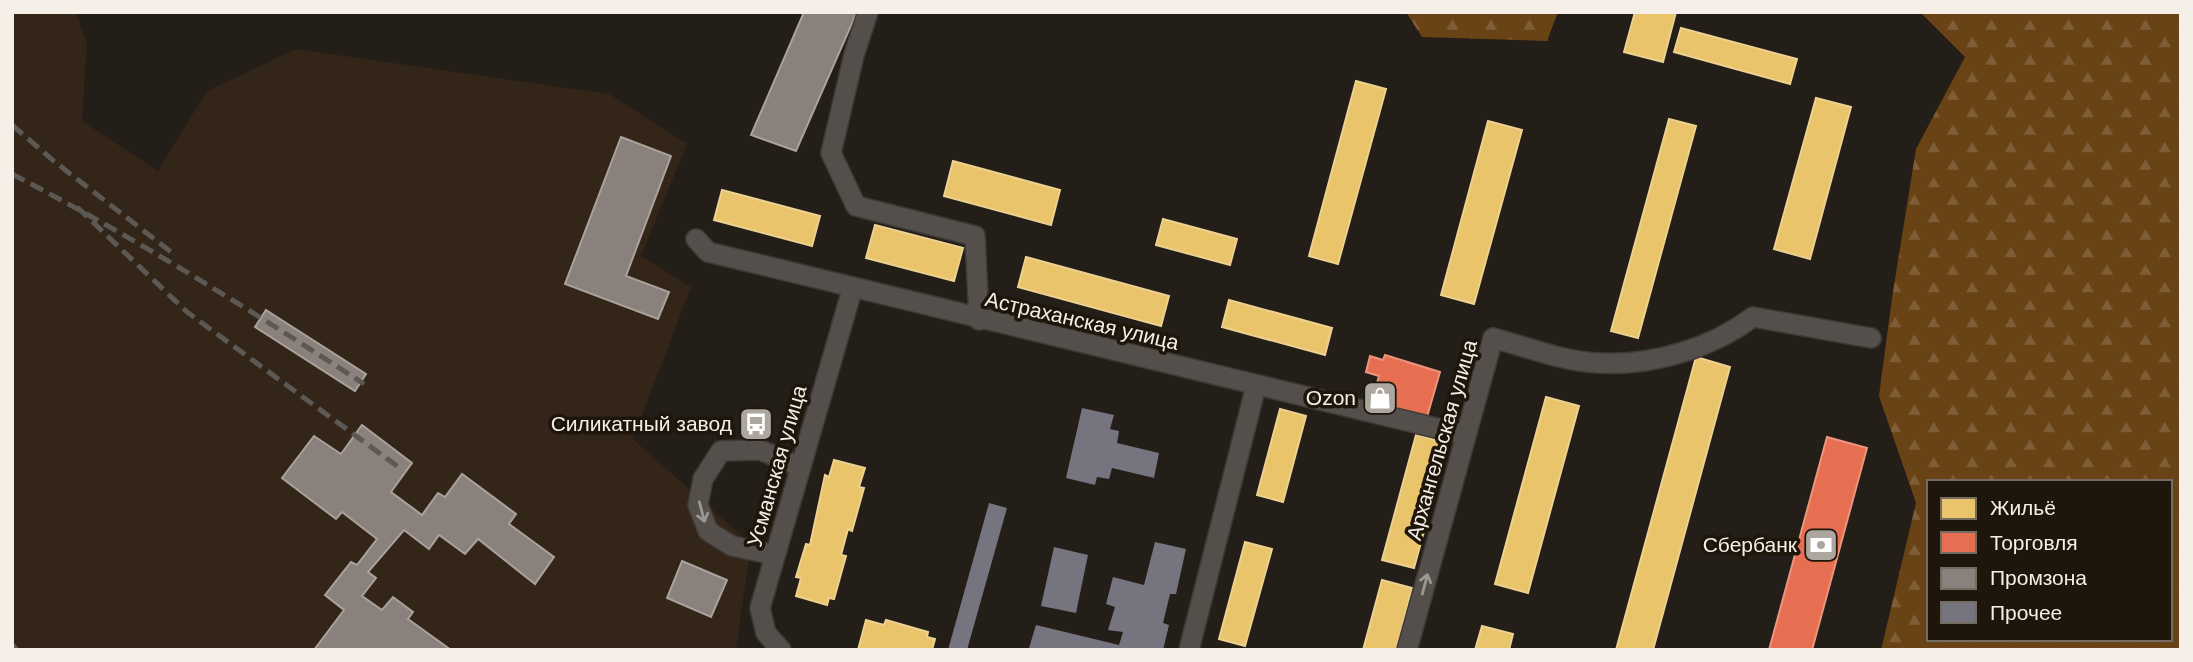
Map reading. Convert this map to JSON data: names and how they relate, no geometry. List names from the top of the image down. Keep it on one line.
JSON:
{"streets":{"street":["Астраханская улица","Архангельская улица","Усманская улица"]},"crossings":[["Астраханская улица","Архангельская улица"],["Астраханская улица","Усманская улица"]],"places":{"shop":["Ozon"],"bus stop":["Силикатный завод"],"bank":["Сбербанк"]},"legend":["Жильё","Торговля","Промзона","Прочее"]}
